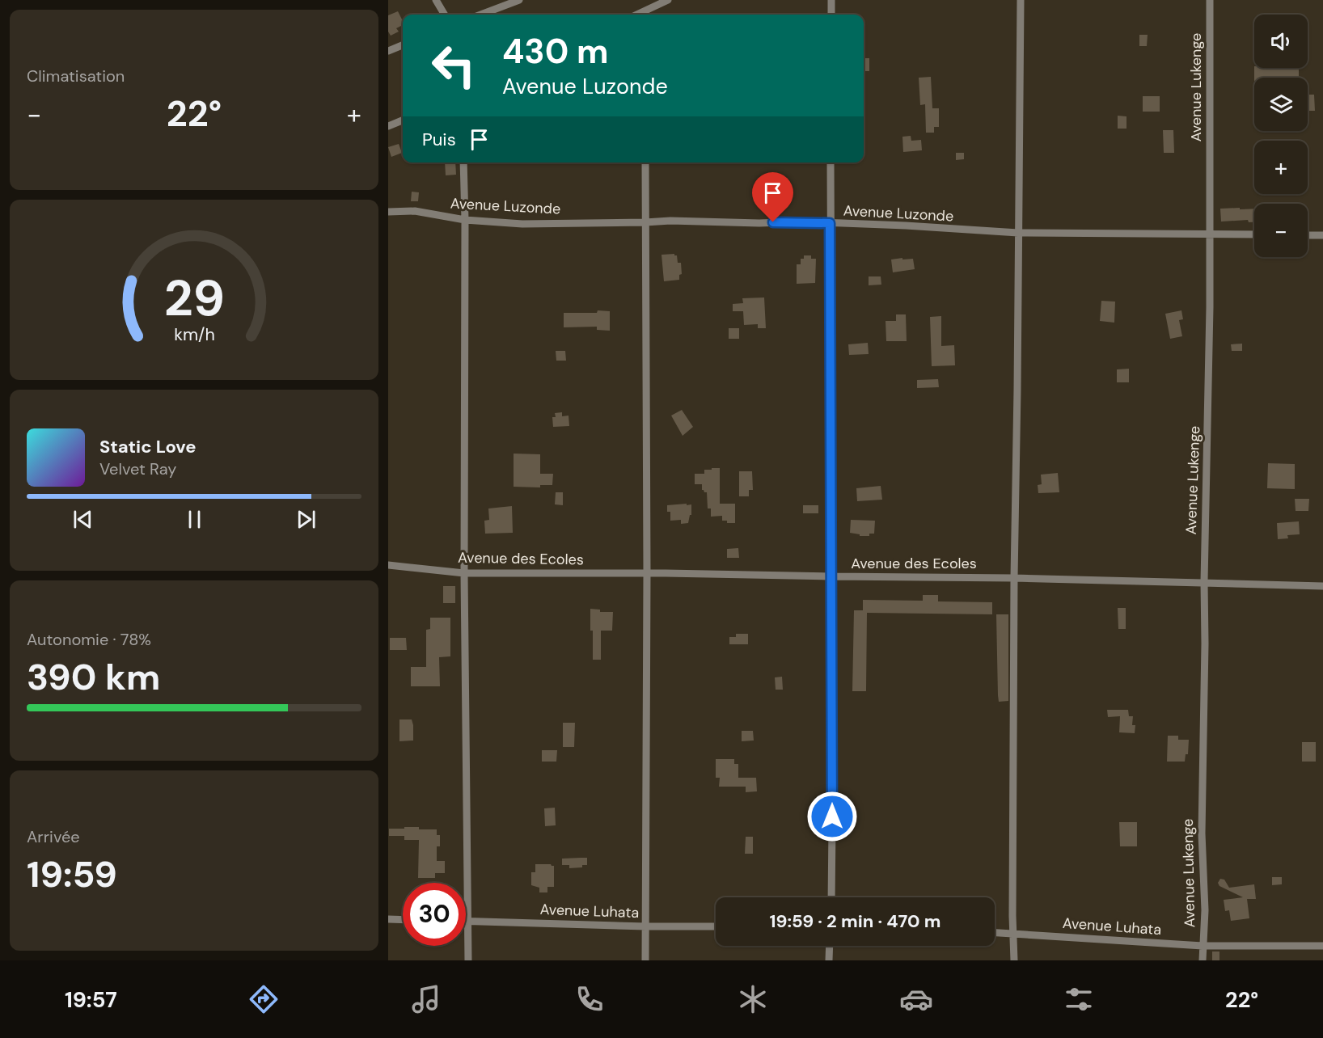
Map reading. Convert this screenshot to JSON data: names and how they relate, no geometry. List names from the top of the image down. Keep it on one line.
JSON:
{"streets":{"street":["Avenue Lukenge","Avenue Luzonde","Avenue des Ecoles","Avenue Luhata"]},"crossings":[["Avenue Lukenge","Avenue Luzonde"],["Avenue Lukenge","Avenue des Ecoles"],["Avenue Lukenge","Avenue Luhata"]],"page":{"tile":["Climatisation",["Autonomie · 78%","390 km"],["Arrivée","19:59"]],"map_buttons":["+","−"],"turn":["430 m","Avenue Luzonde"],"heat":["−","22°","+"],"then":"Puis","song":["Static Love","Velvet Ray"],"limit":"30","trip":"19:59 · 2 min · 470 m","tabs":["19:57","22°"],"gauge":["29","km/h"]}}
